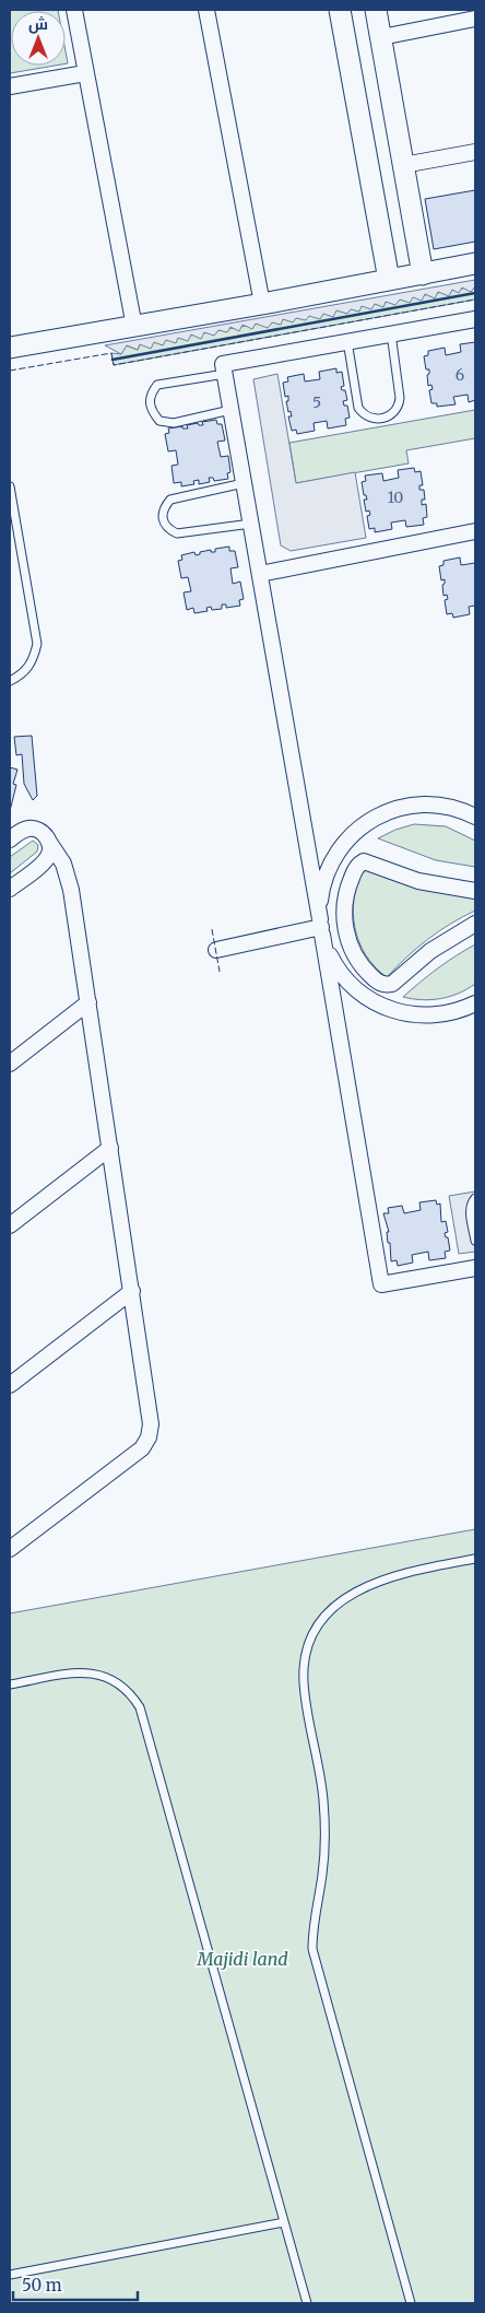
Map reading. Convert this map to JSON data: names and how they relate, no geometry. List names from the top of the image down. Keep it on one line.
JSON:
{"parks":["Majidi land"],"house_numbers":["6","5","10"],"scale_bar":"50 m","north":"top"}
